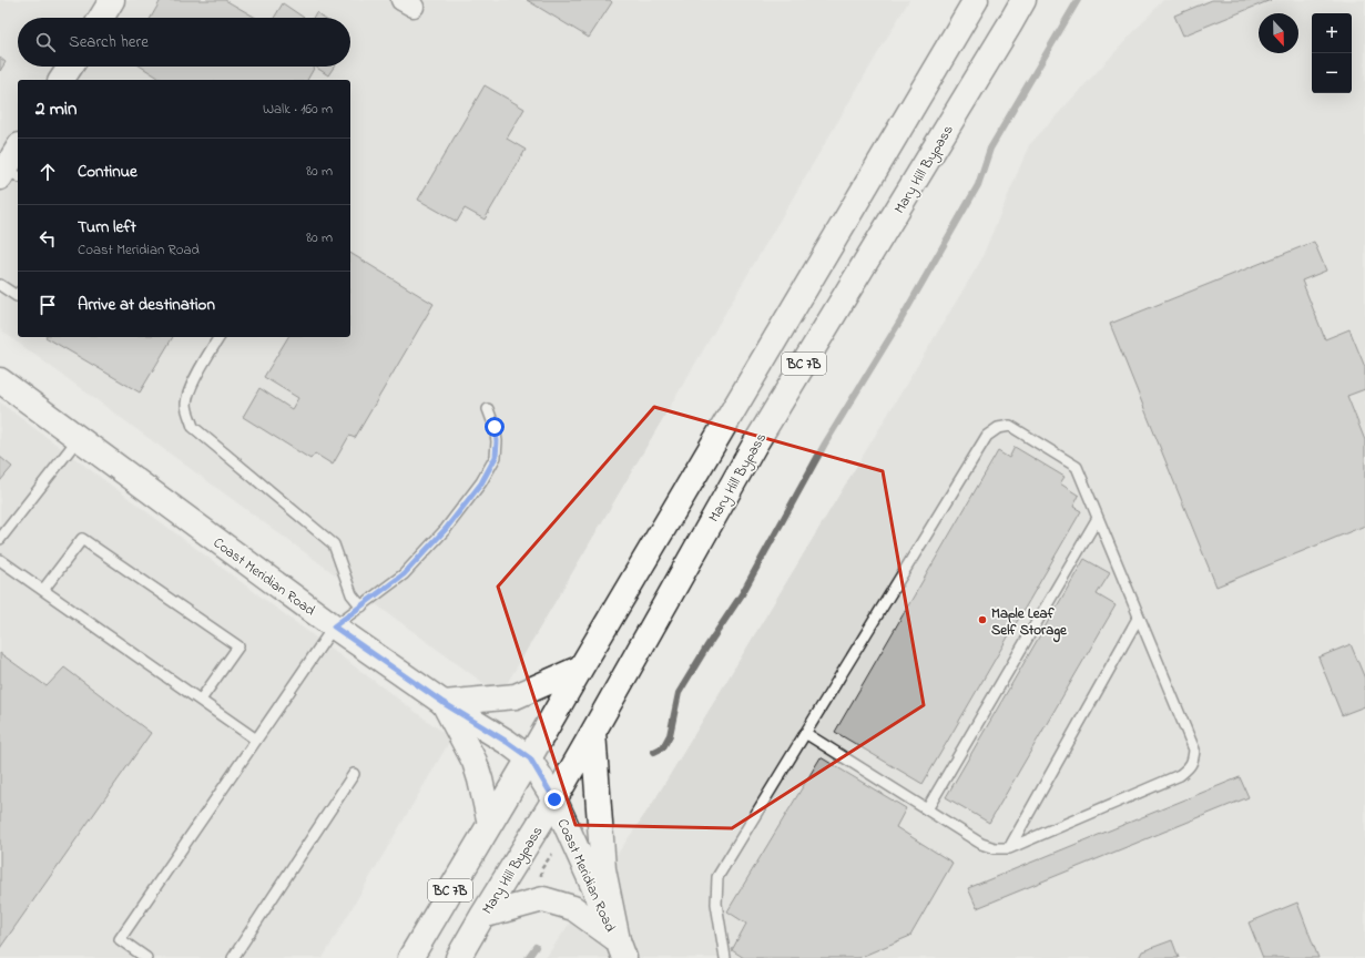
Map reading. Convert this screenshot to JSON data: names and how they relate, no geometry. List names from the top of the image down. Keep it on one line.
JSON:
{"streets":{"main road":["Mary Hill Bypass","BC 7B","Coast Meridian Road"]},"crossings":[["Mary Hill Bypass","Coast Meridian Road"],["BC 7B","Coast Meridian Road"]],"places":["Maple Leaf Self Storage"],"north":"bottom","page":{"map_buttons":["+","−"],"search":"Search here","heading":["2 min","Walk · 160 m"],"list":[["Continue","80 m"],["Turn left","Coast Meridian Road","80 m"],"Arrive at destination"]}}
